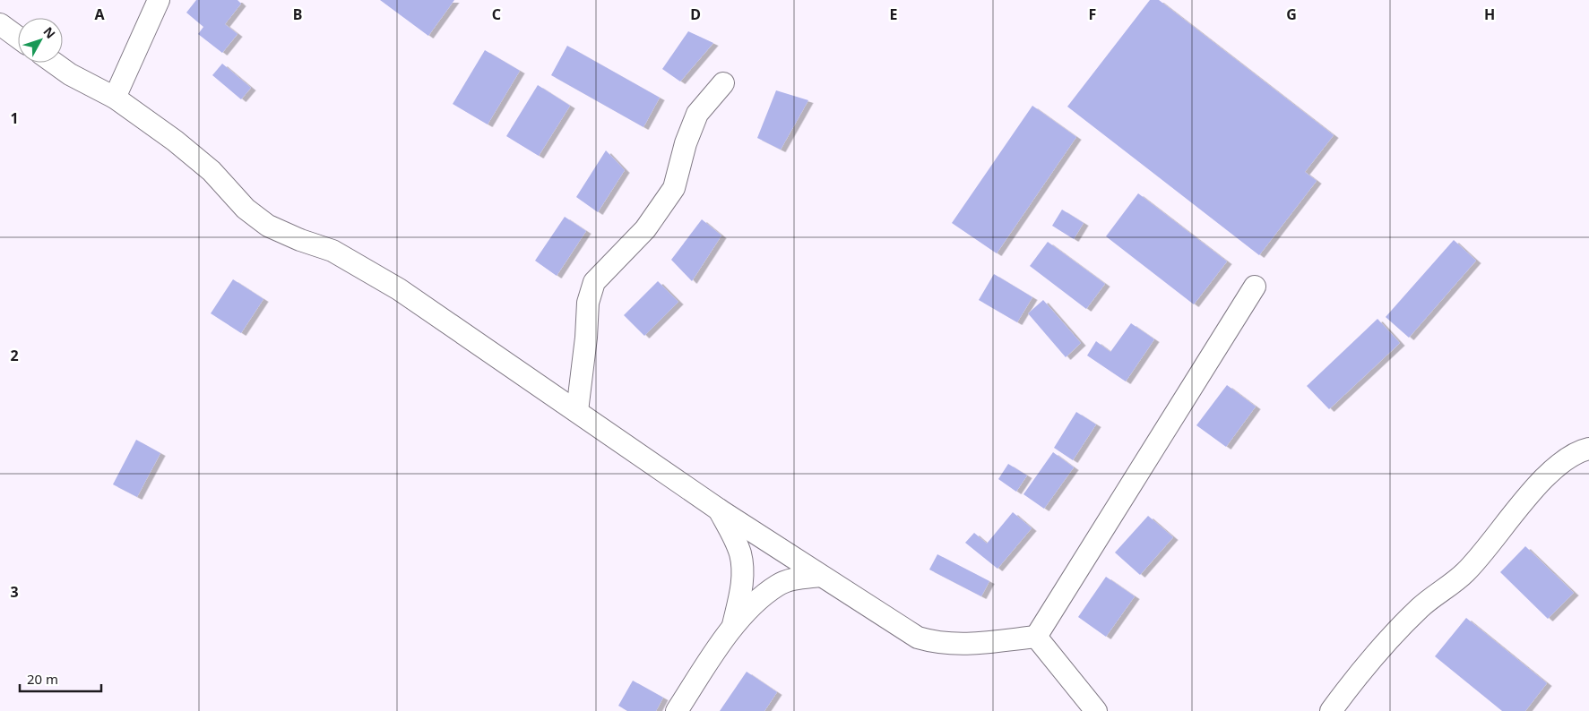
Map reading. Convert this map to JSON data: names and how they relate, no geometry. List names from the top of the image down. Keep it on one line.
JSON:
{"scale_bar":"20 m","north":"top right","grid":{"columns":["A","B","C","D","E","F","G","H"],"rows":["1","2","3"]}}
